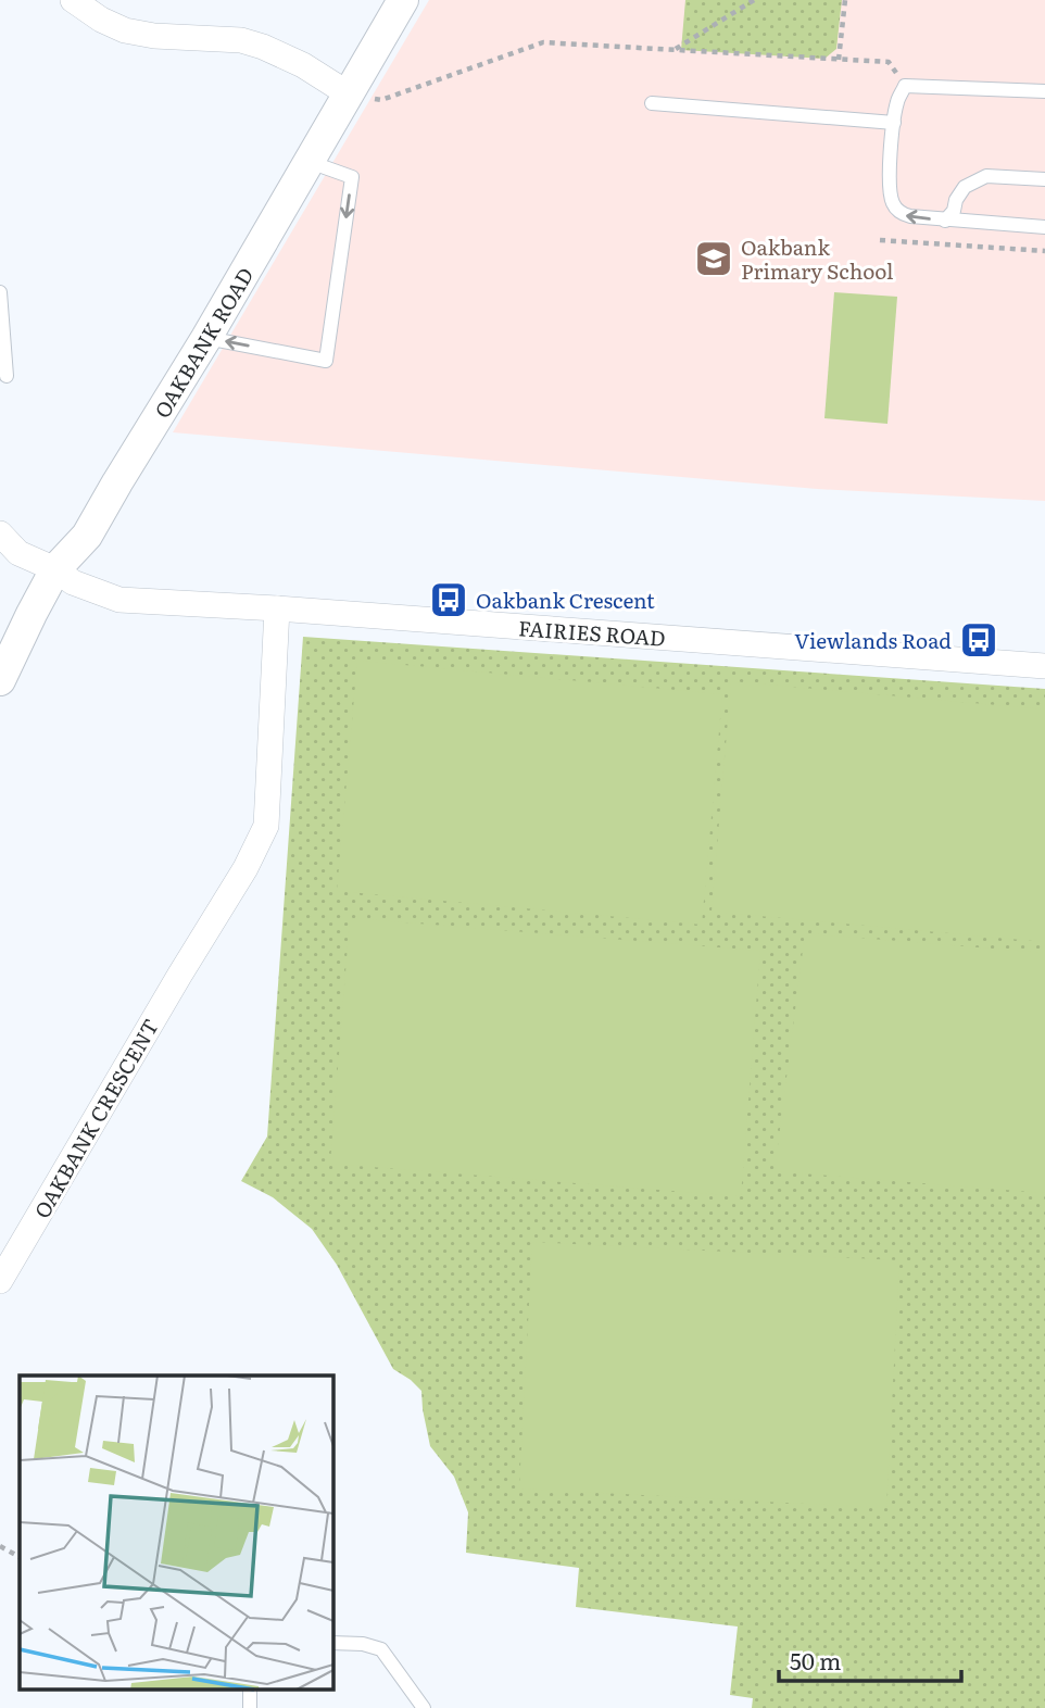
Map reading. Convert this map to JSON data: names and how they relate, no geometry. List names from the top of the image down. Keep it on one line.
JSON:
{"streets":{"street":["OAKBANK ROAD","FAIRIES ROAD","OAKBANK CRESCENT"]},"crossings":[["OAKBANK ROAD","FAIRIES ROAD"],["FAIRIES ROAD","OAKBANK CRESCENT"]],"places":{"school or university":["Oakbank Primary School"],"bus stop":["Oakbank Crescent","Viewlands Road"]},"scale_bar":"50 m"}
